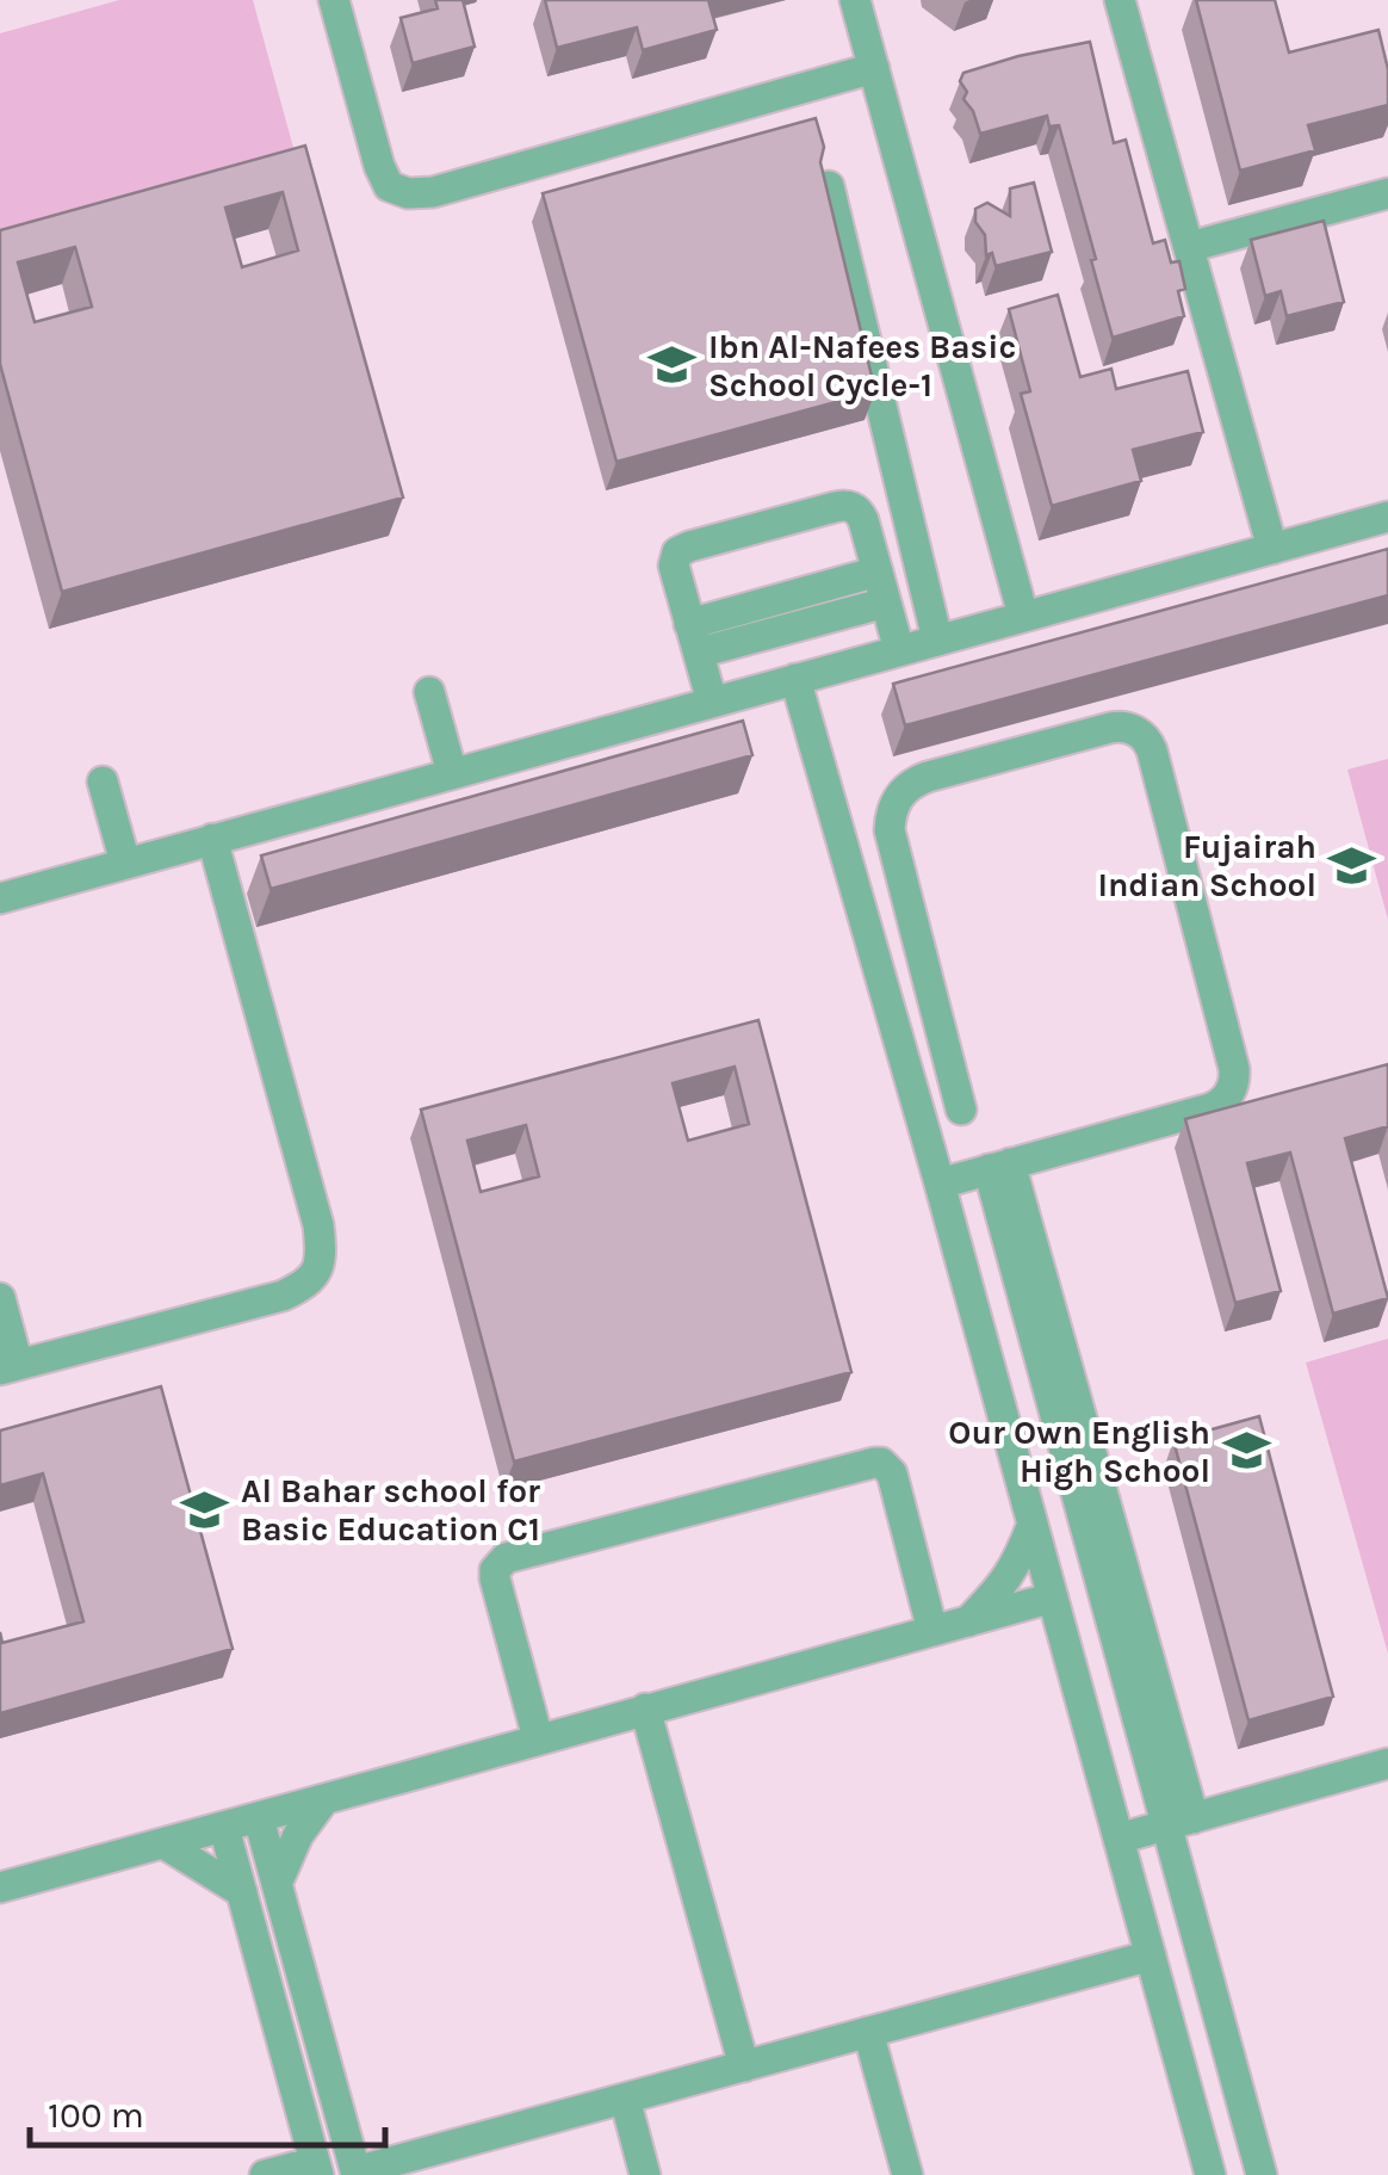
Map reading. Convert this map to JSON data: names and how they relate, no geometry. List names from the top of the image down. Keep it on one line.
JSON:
{"places":{"school or university":["Ibn Al-Nafees Basic School Cycle-1","Fujairah Indian School","Our Own English High School","Al Bahar school for Basic Education C1"]},"scale_bar":"100 m"}
